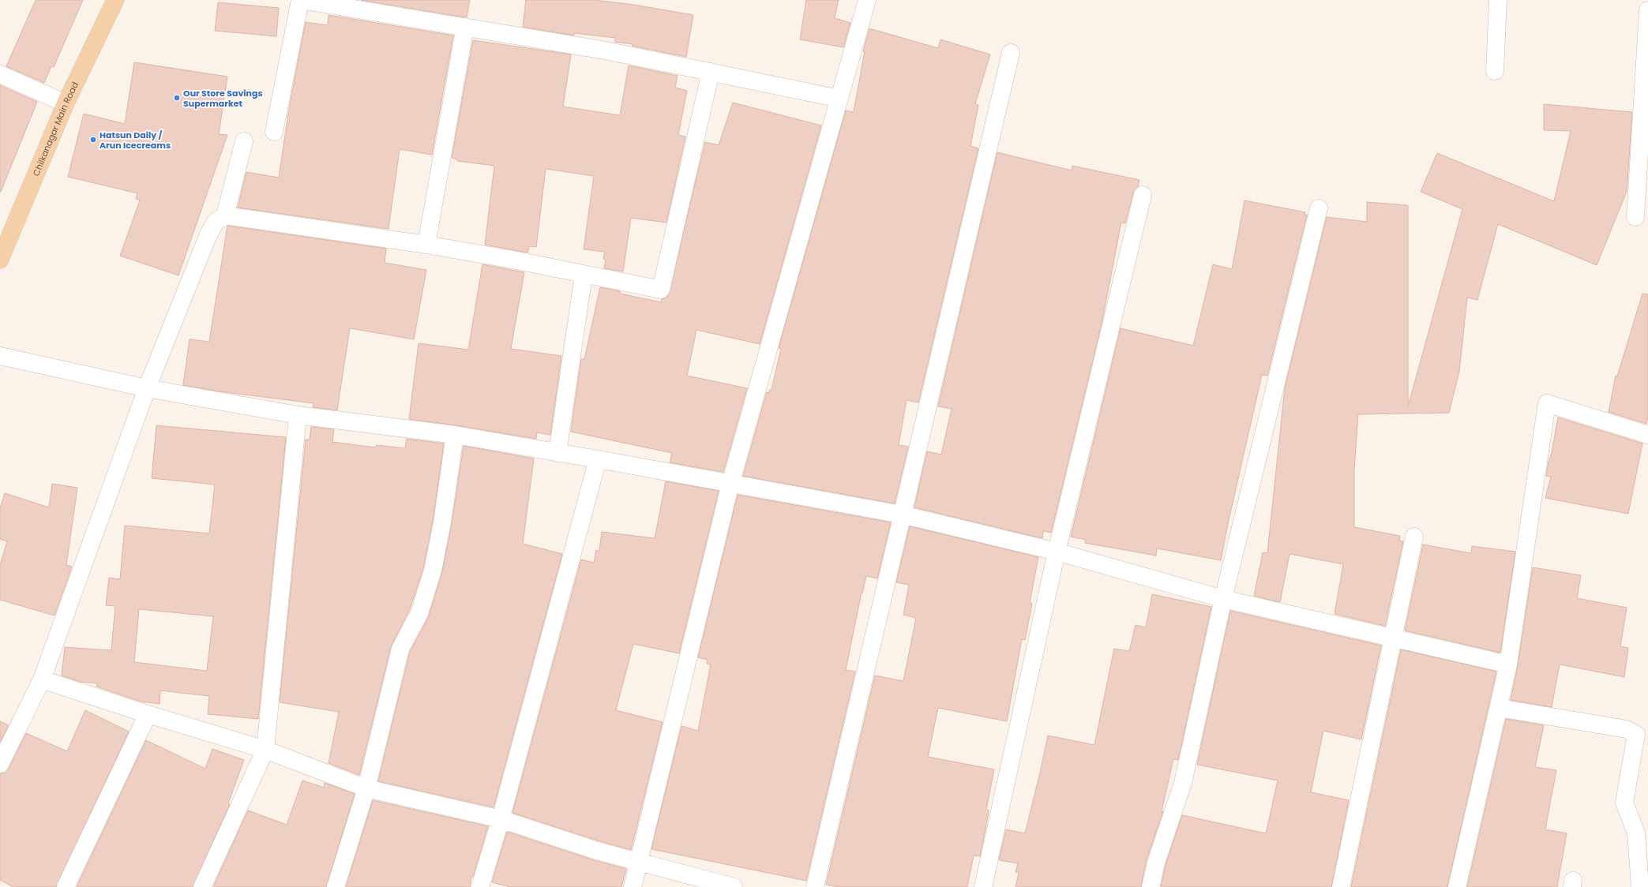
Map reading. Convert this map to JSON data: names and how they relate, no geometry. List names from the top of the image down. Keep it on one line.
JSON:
{"streets":{"main road":["Chilkanagar Main Road"]},"places":["Our Store Savings Supermarket","Hatsun Daily / Arun Icecreams"]}
